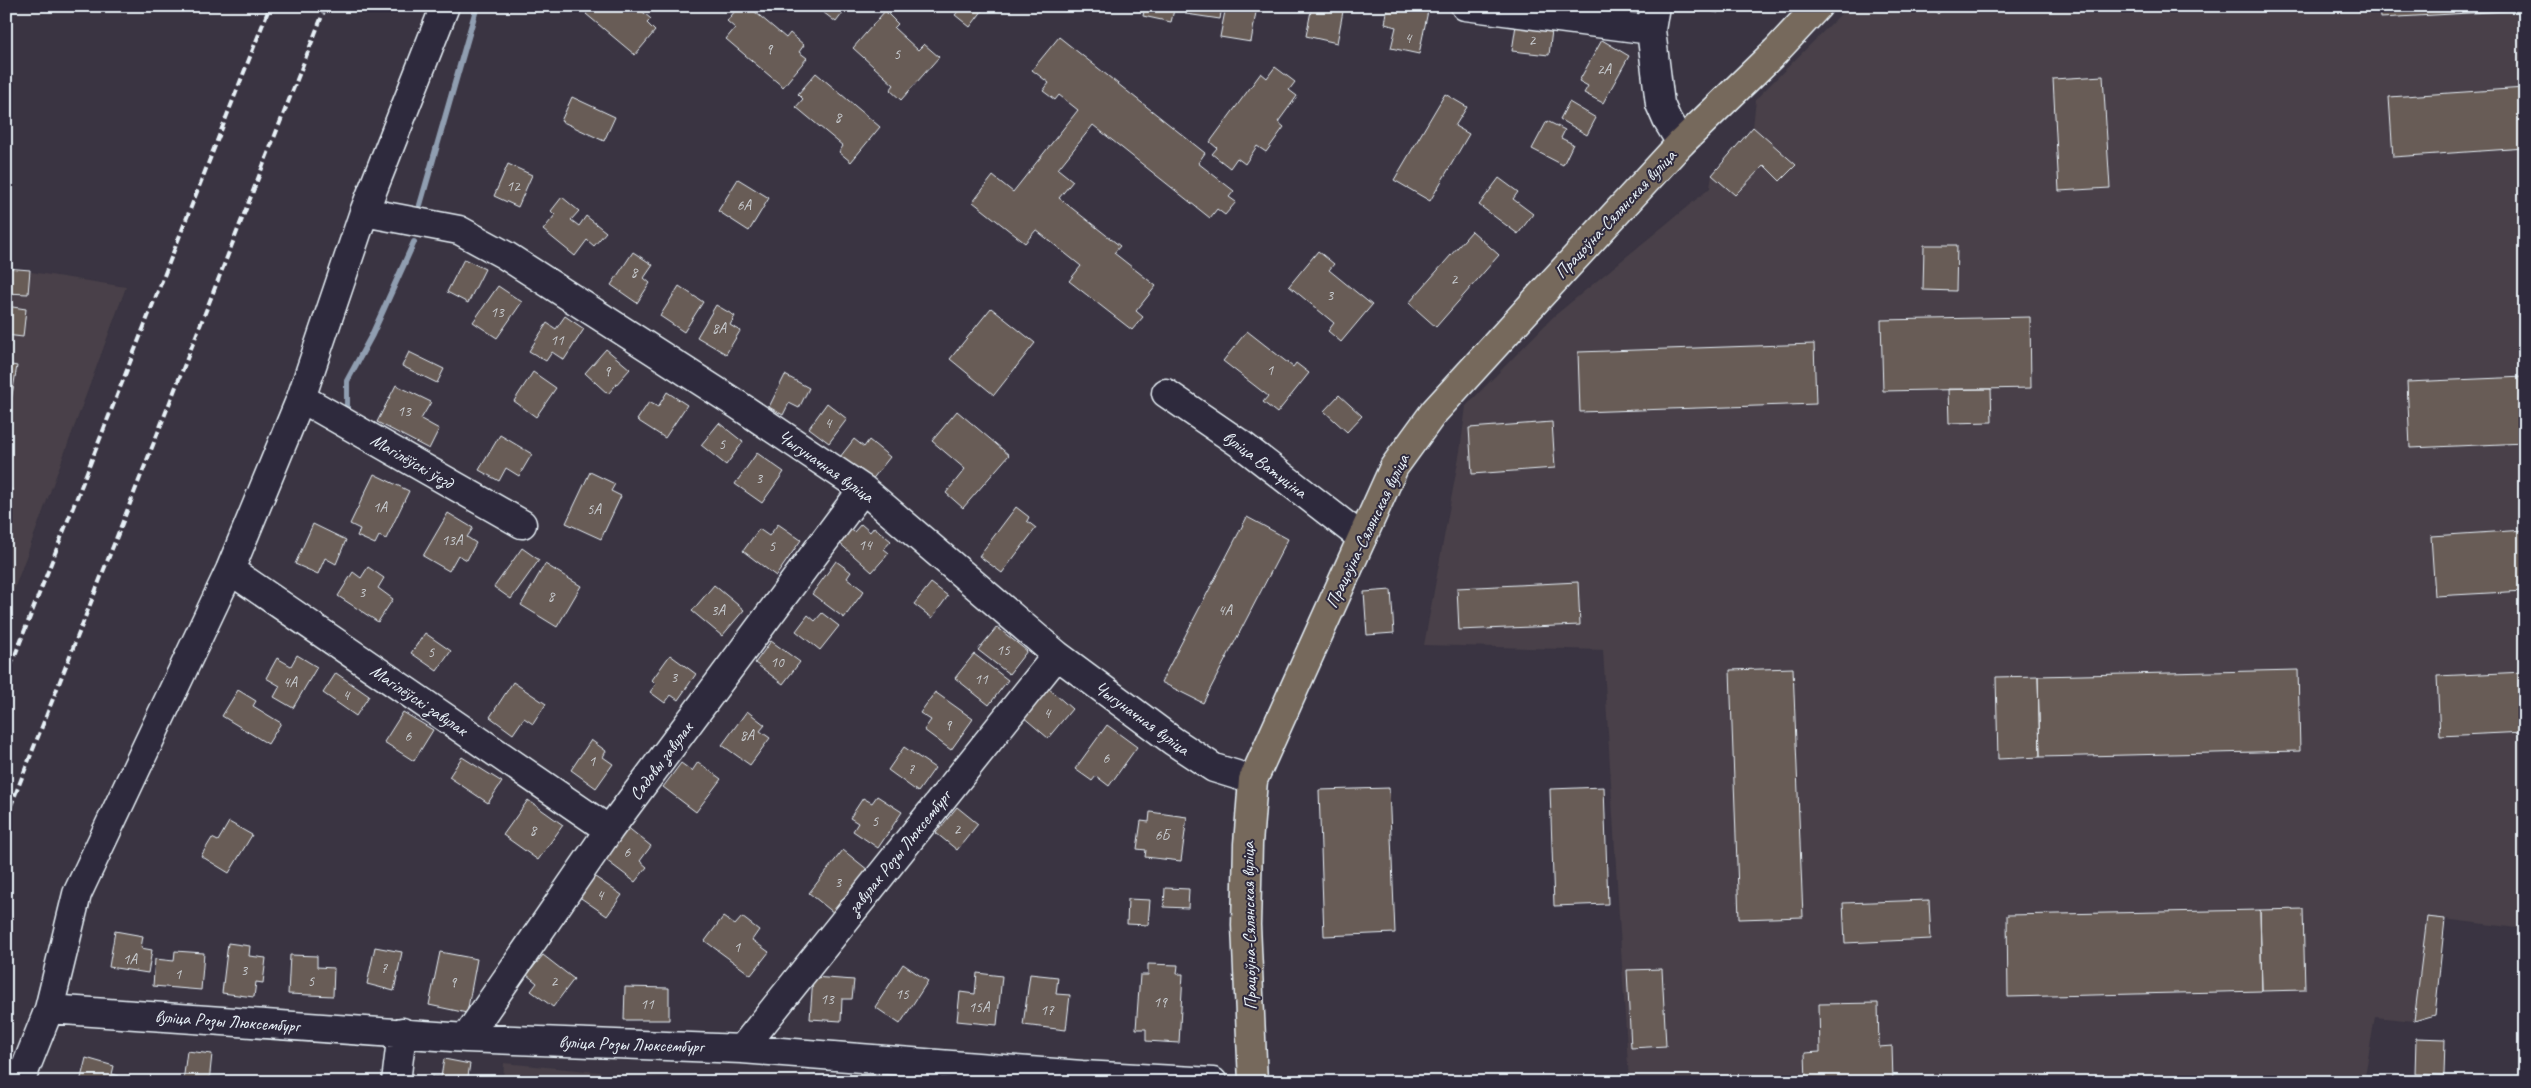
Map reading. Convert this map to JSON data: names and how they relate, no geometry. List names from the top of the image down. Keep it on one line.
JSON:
{"streets":{"main road":["Працоўна-Сялянская вуліца"],"street":["Магілёўскі ўезд","вуліца Ватуціна","Чыгуначная вуліца","Магілёўскі завулак","Садовы завулак","завулак Розы Люксембург","вуліца Розы Люксембург"]},"crossings":[["Працоўна-Сялянская вуліца","вуліца Ватуціна"],["Працоўна-Сялянская вуліца","Чыгуначная вуліца"],["Чыгуначная вуліца","Садовы завулак"],["Чыгуначная вуліца","завулак Розы Люксембург"],["Магілёўскі завулак","Садовы завулак"],["Садовы завулак","вуліца Розы Люксембург"],["завулак Розы Люксембург","вуліца Розы Люксембург"]],"house_numbers":["4","2","9","5","2А","8","12","6А","8","2","3","13","8А","11","1","9","13","4","5","3","1А","5А","13А","14","5","3","8","3А","4А","15","5","10","3","11","4А","4","4","9","8А","6","6","1","7","5","2","8","6Б","6","3","4","1","1А","7","3","1","5","2","9","15","13","19","11","15А","17"]}
